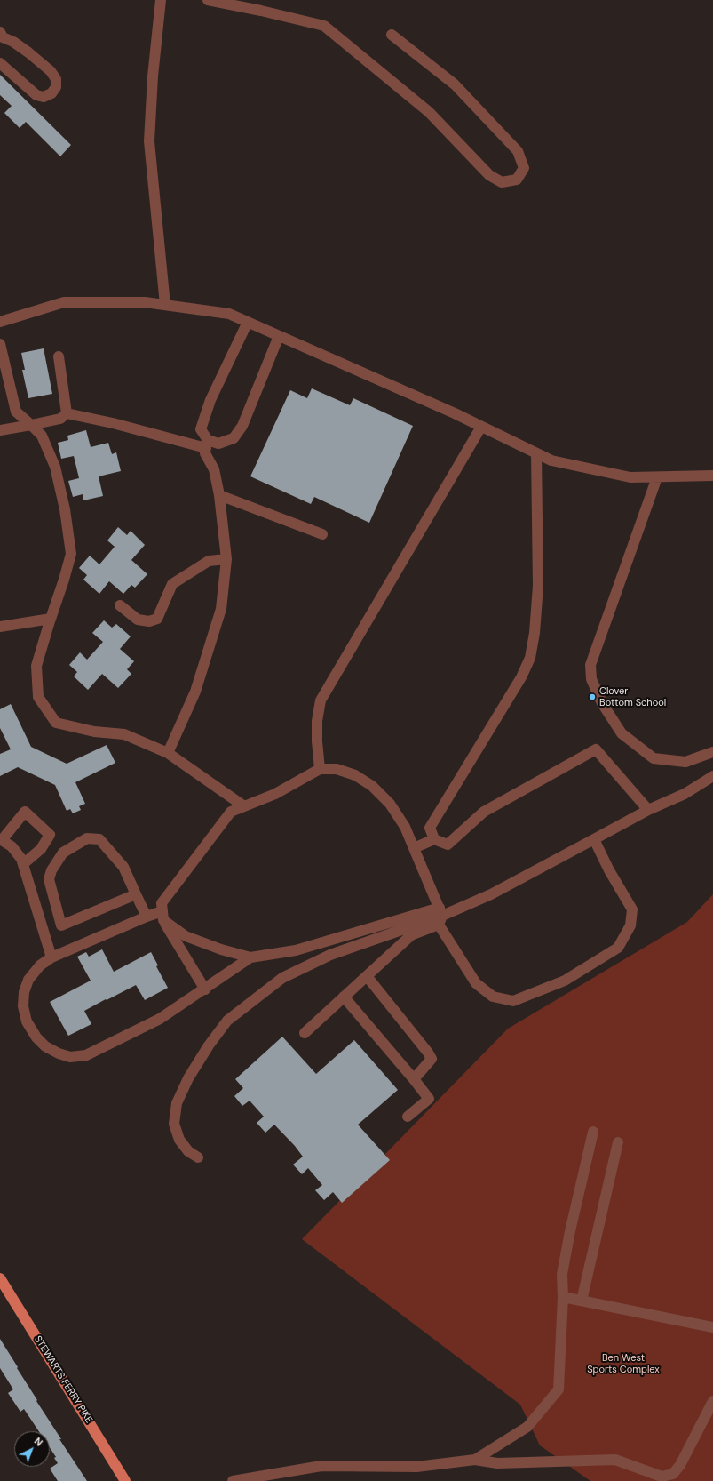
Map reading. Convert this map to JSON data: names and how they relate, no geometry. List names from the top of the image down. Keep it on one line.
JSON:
{"streets":{"main road":["STEWARTS FERRY PIKE"]},"parks":["Ben West Sports Complex"],"places":["Clover Bottom School"],"north":"top right"}
